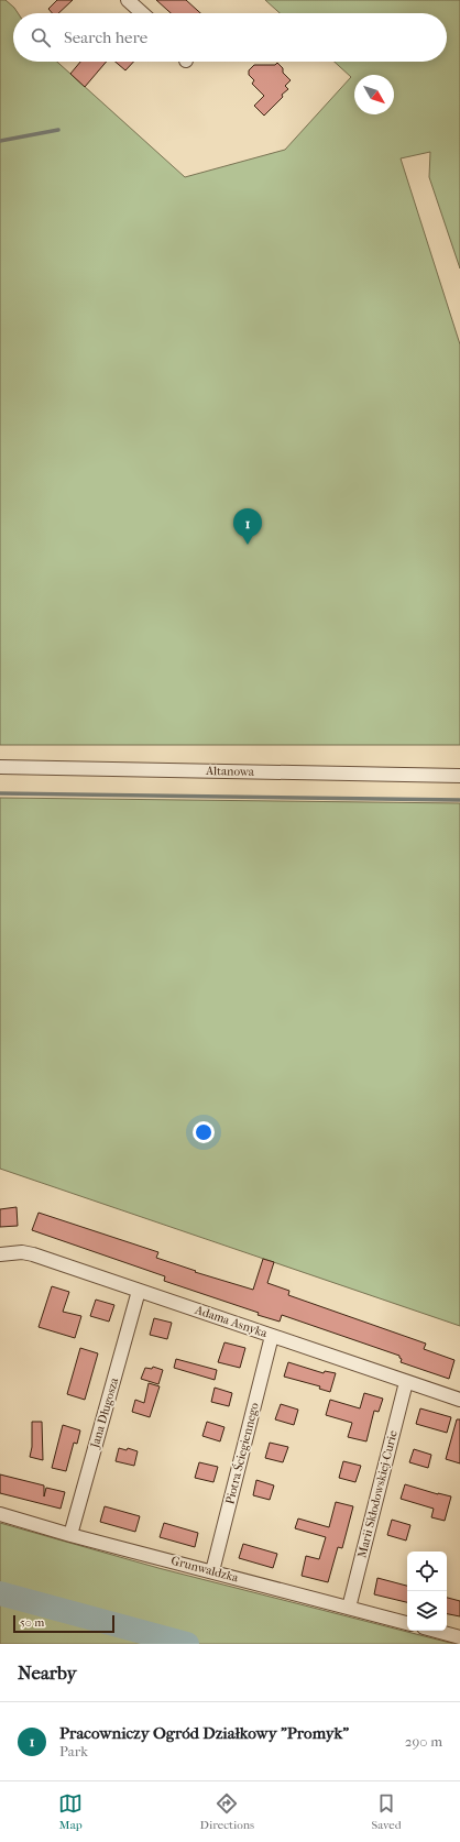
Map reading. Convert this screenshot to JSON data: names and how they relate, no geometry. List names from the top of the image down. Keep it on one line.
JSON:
{"streets":{"street":["Altanowa","Adama Asnyka","Jana Długosza","Piotra Ściegiennego","Marii Skłodowskiej-Curie","Grunwaldzka"]},"crossings":[["Adama Asnyka","Jana Długosza"],["Adama Asnyka","Piotra Ściegiennego"],["Adama Asnyka","Marii Skłodowskiej-Curie"],["Jana Długosza","Grunwaldzka"],["Piotra Ściegiennego","Grunwaldzka"],["Marii Skłodowskiej-Curie","Grunwaldzka"]],"scale_bar":"50 m","north":"bottom right","page":{"search":"Search here","pins":"1","scale":"50 m","heading":"Nearby","list":[{"mark":"1","name":"Pracowniczy Ogród Działkowy \"Promyk\"","note":"Park","value":"290 m"}],"nav":["Map","Directions","Saved"]}}
